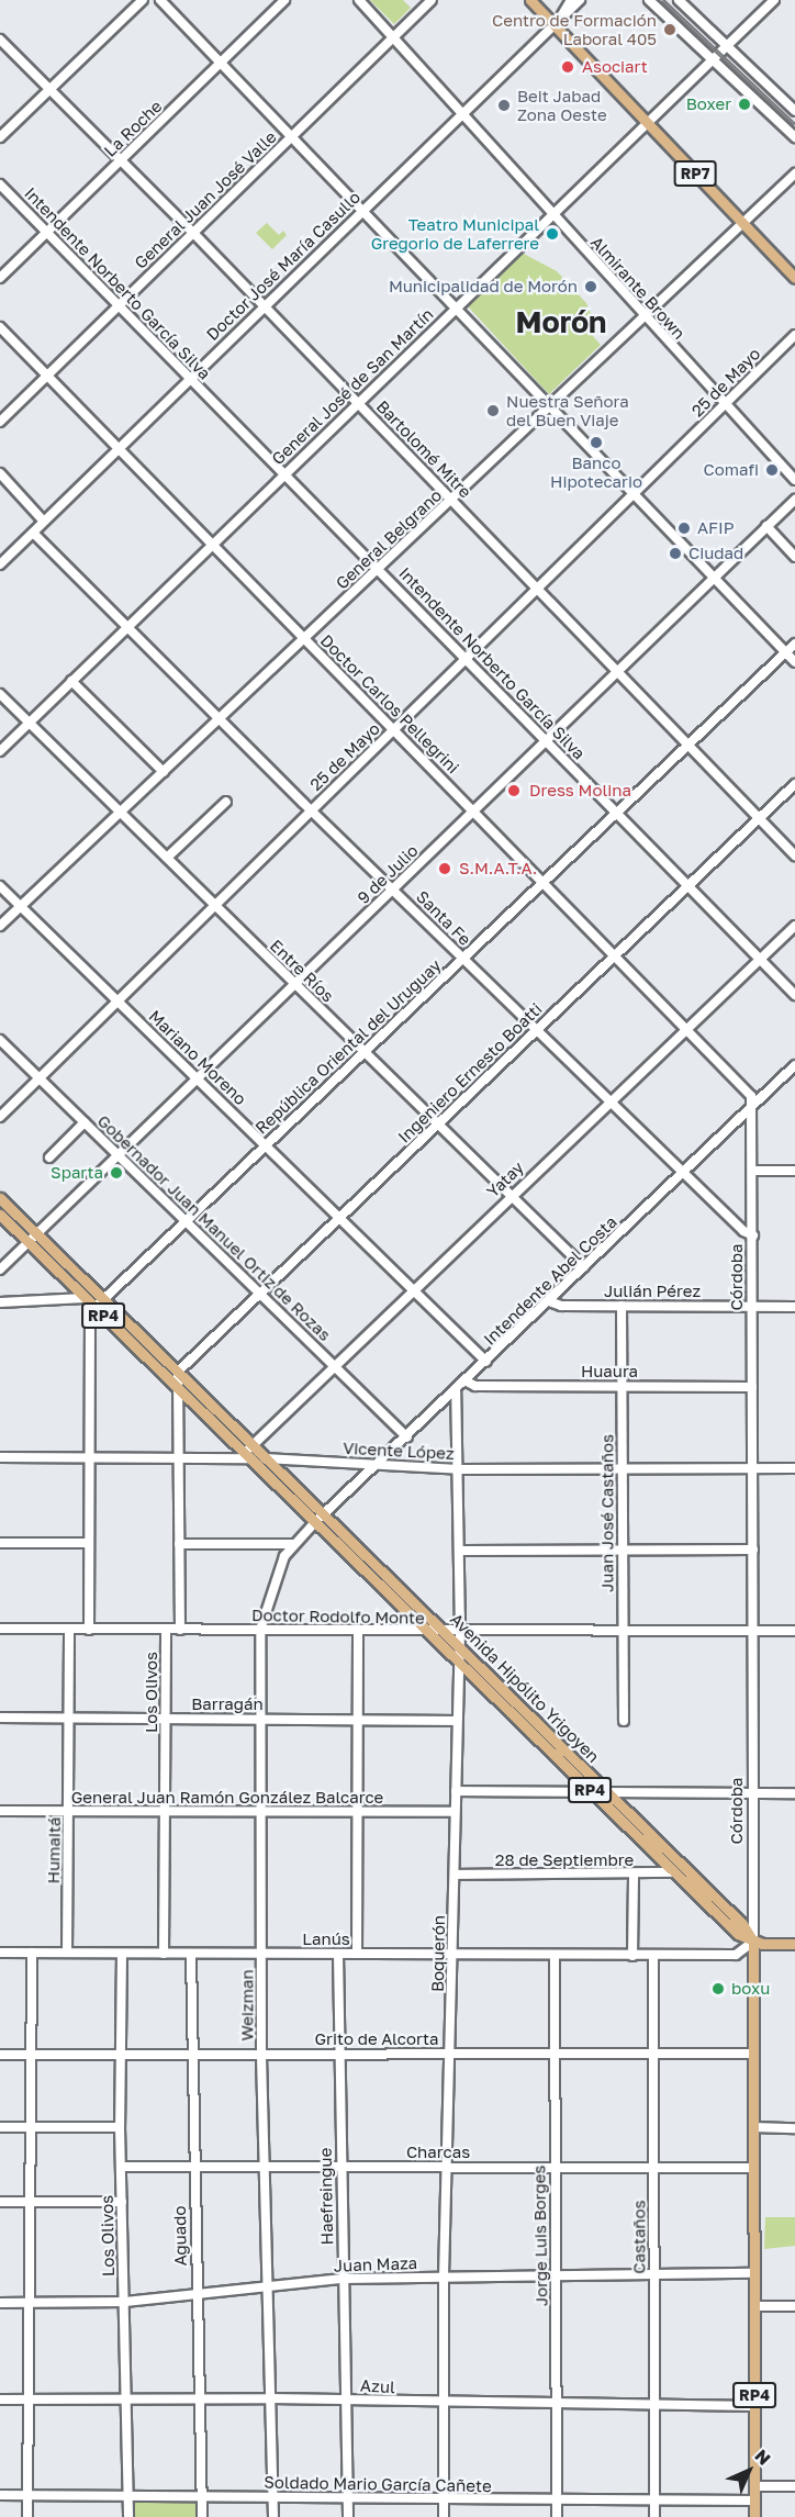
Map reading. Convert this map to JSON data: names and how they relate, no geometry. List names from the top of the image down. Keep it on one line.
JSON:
{"streets":{"main road":["RP7","Córdoba","RP4","Avenida Hipólito Yrigoyen"],"street":["La Roche","General Juan José Valle","Doctor José María Casullo","Intendente Norberto García Silva","Almirante Brown","25 de Mayo","General José de San Martín","Bartolomé Mitre","General Belgrano","Doctor Carlos Pellegrini","9 de Julio","Santa Fe","Entre Ríos","República Oriental del Uruguay","Mariano Moreno","Ingeniero Ernesto Boatti","Yatay","Gobernador Juan Manuel Ortiz de Rozas","Intendente Abel Costa","Julián Pérez","Huaura","Vicente López","Juan José Castaños","Doctor Rodolfo Monte","Los Olivos","Barragán","General Juan Ramón González Balcarce","Humaitá","28 de Septiembre","Lanús","Boquerón","Weizman","Grito de Alcorta","Charcas","Haefreingue","Aguado","Jorge Luis Borges","Castaños","Juan Maza","Azul","Soldado Mario García Cañete"]},"crossings":[["La Roche","Intendente Norberto García Silva"],["La Roche","Bartolomé Mitre"],["RP7","Doctor José María Casullo"],["RP7","General José de San Martín"],["RP7","General Belgrano"],["General Juan José Valle","Intendente Norberto García Silva"],["General Juan José Valle","Almirante Brown"],["General Juan José Valle","Bartolomé Mitre"],["General Juan José Valle","Doctor Carlos Pellegrini"],["Doctor José María Casullo","Intendente Norberto García Silva"],["Doctor José María Casullo","Almirante Brown"],["Doctor José María Casullo","Bartolomé Mitre"],["Doctor José María Casullo","Doctor Carlos Pellegrini"],["Doctor José María Casullo","Santa Fe"],["Intendente Norberto García Silva","25 de Mayo"],["Intendente Norberto García Silva","General José de San Martín"],["Intendente Norberto García Silva","General Belgrano"],["Intendente Norberto García Silva","9 de Julio"],["Intendente Norberto García Silva","República Oriental del Uruguay"],["Intendente Norberto García Silva","Ingeniero Ernesto Boatti"],["Intendente Norberto García Silva","Yatay"],["Almirante Brown","25 de Mayo"],["Almirante Brown","General José de San Martín"],["Almirante Brown","General Belgrano"],["25 de Mayo","Bartolomé Mitre"],["25 de Mayo","Doctor Carlos Pellegrini"],["25 de Mayo","Santa Fe"],["25 de Mayo","Entre Ríos"],["25 de Mayo","Mariano Moreno"],["25 de Mayo","Gobernador Juan Manuel Ortiz de Rozas"],["General José de San Martín","Bartolomé Mitre"],["General José de San Martín","Doctor Carlos Pellegrini"],["General José de San Martín","Santa Fe"],["General José de San Martín","Entre Ríos"],["Bartolomé Mitre","General Belgrano"],["Bartolomé Mitre","9 de Julio"],["Bartolomé Mitre","República Oriental del Uruguay"],["Bartolomé Mitre","Ingeniero Ernesto Boatti"],["General Belgrano","Doctor Carlos Pellegrini"],["General Belgrano","Santa Fe"],["General Belgrano","Entre Ríos"],["General Belgrano","Mariano Moreno"],["Doctor Carlos Pellegrini","9 de Julio"],["Doctor Carlos Pellegrini","República Oriental del Uruguay"],["Doctor Carlos Pellegrini","Ingeniero Ernesto Boatti"],["Doctor Carlos Pellegrini","Yatay"],["Doctor Carlos Pellegrini","Córdoba"],["Doctor Carlos Pellegrini","Intendente Abel Costa"],["9 de Julio","Santa Fe"],["9 de Julio","Entre Ríos"],["9 de Julio","Mariano Moreno"],["9 de Julio","Gobernador Juan Manuel Ortiz de Rozas"],["9 de Julio","Avenida Hipólito Yrigoyen"],["Santa Fe","República Oriental del Uruguay"],["Santa Fe","Ingeniero Ernesto Boatti"],["Santa Fe","Yatay"],["Santa Fe","Córdoba"],["Santa Fe","Intendente Abel Costa"],["Entre Ríos","República Oriental del Uruguay"],["Entre Ríos","Ingeniero Ernesto Boatti"],["Entre Ríos","Yatay"],["Entre Ríos","Intendente Abel Costa"],["República Oriental del Uruguay","Mariano Moreno"],["República Oriental del Uruguay","Gobernador Juan Manuel Ortiz de Rozas"],["República Oriental del Uruguay","Avenida Hipólito Yrigoyen"],["Mariano Moreno","Ingeniero Ernesto Boatti"],["Mariano Moreno","Yatay"],["Mariano Moreno","Intendente Abel Costa"],["Ingeniero Ernesto Boatti","Gobernador Juan Manuel Ortiz de Rozas"],["Ingeniero Ernesto Boatti","Avenida Hipólito Yrigoyen"],["Yatay","Gobernador Juan Manuel Ortiz de Rozas"],["Yatay","Vicente López"],["Yatay","Avenida Hipólito Yrigoyen"],["Gobernador Juan Manuel Ortiz de Rozas","Intendente Abel Costa"],["Córdoba","Intendente Abel Costa"],["Córdoba","Julián Pérez"],["Córdoba","Huaura"],["Córdoba","Vicente López"],["Córdoba","Doctor Rodolfo Monte"],["Córdoba","Avenida Hipólito Yrigoyen"],["Córdoba","Lanús"],["Córdoba","Grito de Alcorta"],["Córdoba","Charcas"],["Córdoba","Juan Maza"],["Córdoba","Azul"],["Córdoba","Soldado Mario García Cañete"],["Intendente Abel Costa","Julián Pérez"],["Intendente Abel Costa","Huaura"],["Intendente Abel Costa","Vicente López"],["Intendente Abel Costa","Avenida Hipólito Yrigoyen"],["Intendente Abel Costa","Boquerón"],["Intendente Abel Costa","Weizman"],["Julián Pérez","Juan José Castaños"],["Huaura","Juan José Castaños"],["Vicente López","Juan José Castaños"],["Vicente López","Avenida Hipólito Yrigoyen"],["Vicente López","Boquerón"],["Juan José Castaños","Doctor Rodolfo Monte"],["Doctor Rodolfo Monte","Avenida Hipólito Yrigoyen"],["Doctor Rodolfo Monte","Los Olivos"],["Doctor Rodolfo Monte","Humaitá"],["Doctor Rodolfo Monte","Boquerón"],["Doctor Rodolfo Monte","Weizman"],["Avenida Hipólito Yrigoyen","28 de Septiembre"],["Avenida Hipólito Yrigoyen","Lanús"],["Avenida Hipólito Yrigoyen","Boquerón"],["Avenida Hipólito Yrigoyen","Weizman"],["Los Olivos","Barragán"],["Los Olivos","General Juan Ramón González Balcarce"],["Los Olivos","Lanús"],["Los Olivos","Grito de Alcorta"],["Los Olivos","Charcas"],["Los Olivos","Juan Maza"],["Los Olivos","Azul"],["Los Olivos","Soldado Mario García Cañete"],["Barragán","Humaitá"],["Barragán","Boquerón"],["Barragán","Weizman"],["General Juan Ramón González Balcarce","Humaitá"],["General Juan Ramón González Balcarce","Boquerón"],["General Juan Ramón González Balcarce","Weizman"],["Humaitá","Lanús"],["28 de Septiembre","Boquerón"],["Lanús","Boquerón"],["Lanús","Weizman"],["Lanús","Haefreingue"],["Lanús","Aguado"],["Lanús","Jorge Luis Borges"],["Lanús","Castaños"],["Boquerón","Grito de Alcorta"],["Boquerón","Charcas"],["Boquerón","Juan Maza"],["Boquerón","Azul"],["Boquerón","Soldado Mario García Cañete"],["Weizman","Grito de Alcorta"],["Weizman","Charcas"],["Weizman","Juan Maza"],["Weizman","Azul"],["Weizman","Soldado Mario García Cañete"],["Grito de Alcorta","Haefreingue"],["Grito de Alcorta","Aguado"],["Grito de Alcorta","Jorge Luis Borges"],["Grito de Alcorta","Castaños"],["Charcas","Haefreingue"],["Charcas","Aguado"],["Charcas","Jorge Luis Borges"],["Charcas","Castaños"],["Haefreingue","Juan Maza"],["Haefreingue","Azul"],["Haefreingue","Soldado Mario García Cañete"],["Aguado","Juan Maza"],["Aguado","Azul"],["Aguado","Soldado Mario García Cañete"],["Jorge Luis Borges","Juan Maza"],["Jorge Luis Borges","Azul"],["Jorge Luis Borges","Soldado Mario García Cañete"],["Castaños","Juan Maza"],["Castaños","Azul"],["Castaños","Soldado Mario García Cañete"]],"districts":["Morón"],"places":["Centro de Formación Laboral 405","Asociart","Boxer","Beit Jabad Zona Oeste","Teatro Municipal Gregorio de Laferrere","Municipalidad de Morón","Nuestra Señora del Buen Viaje","Banco Hipotecario","Comafi","AFIP","Ciudad","Dress Molina","S.M.A.T.A.","Sparta","boxu"],"north":"top right"}
